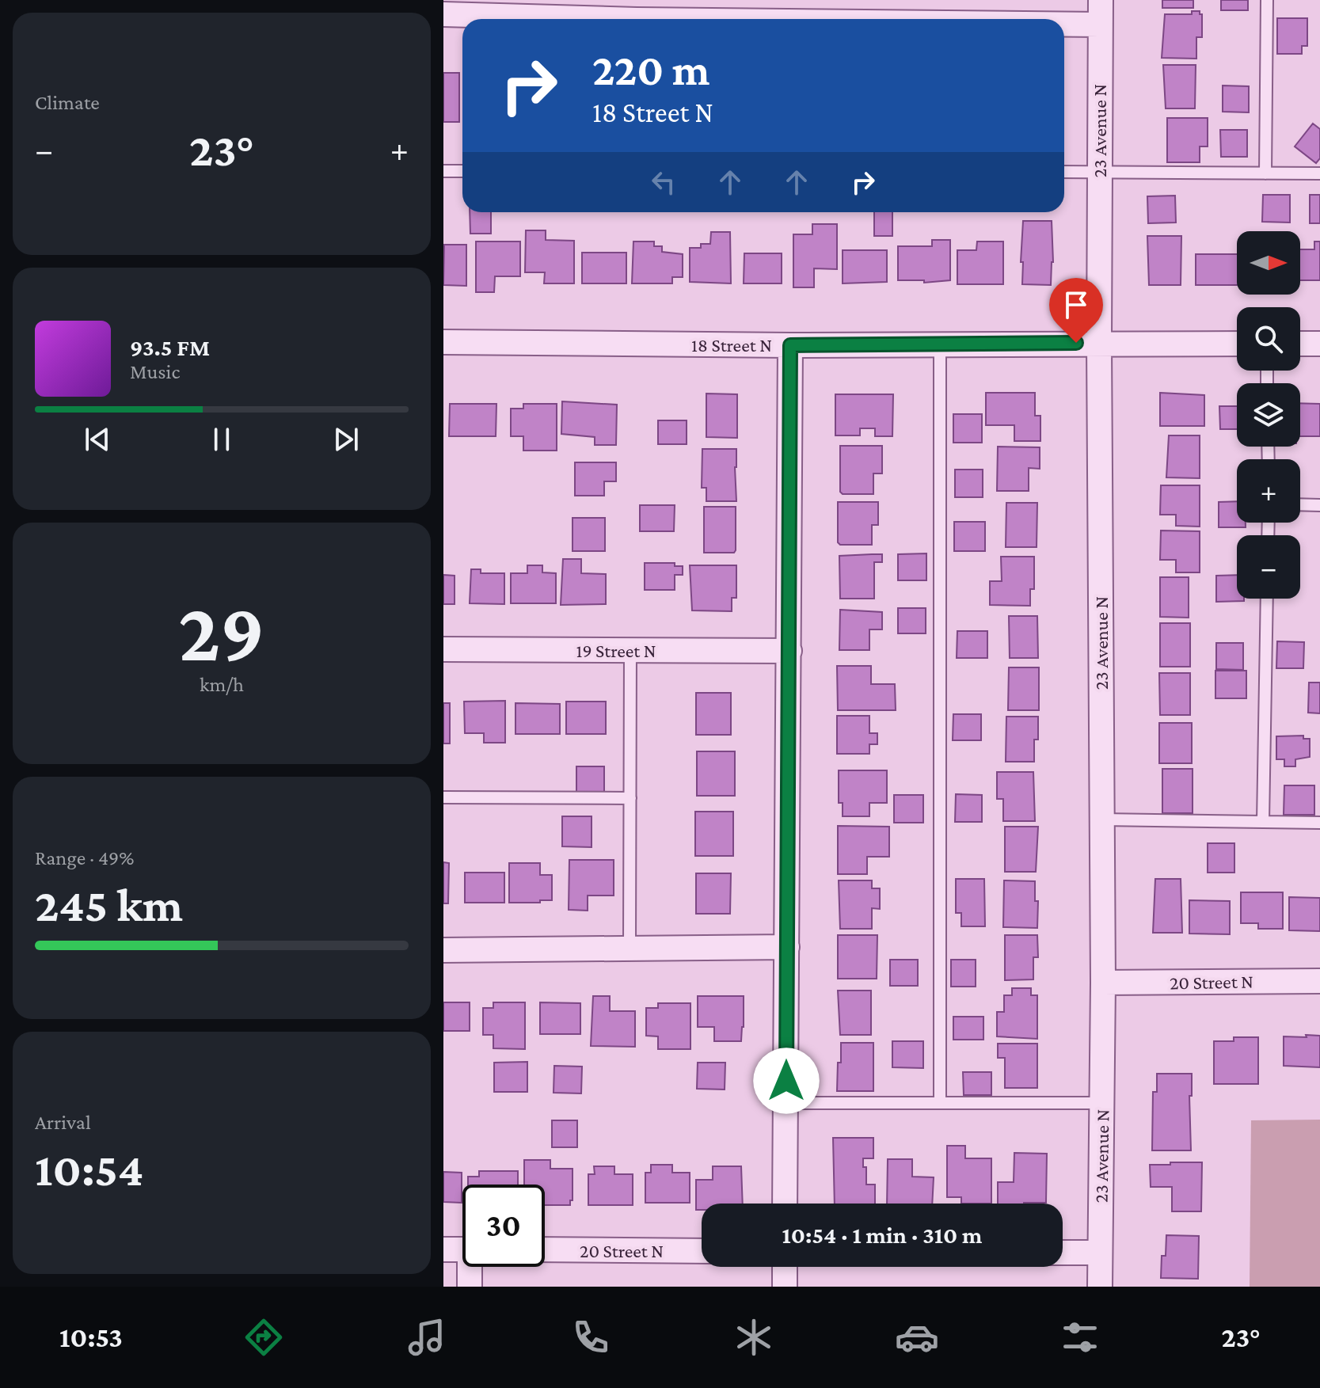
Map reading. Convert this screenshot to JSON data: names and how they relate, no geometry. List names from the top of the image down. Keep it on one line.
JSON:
{"streets":{"street":["23 Avenue N","18 Street N","19 Street N","20 Street N"]},"crossings":[["23 Avenue N","18 Street N"],["23 Avenue N","20 Street N"]],"north":"right","page":{"tile":["Climate",["29","km/h"],["Range · 49%","245 km"],["Arrival","10:54"]],"turn":["220 m","18 Street N"],"heat":["−","23°","+"],"map_buttons":["+","−"],"song":["93.5 FM","Music"],"limit":"30","trip":"10:54 · 1 min · 310 m","tabs":["10:53","23°"]}}
